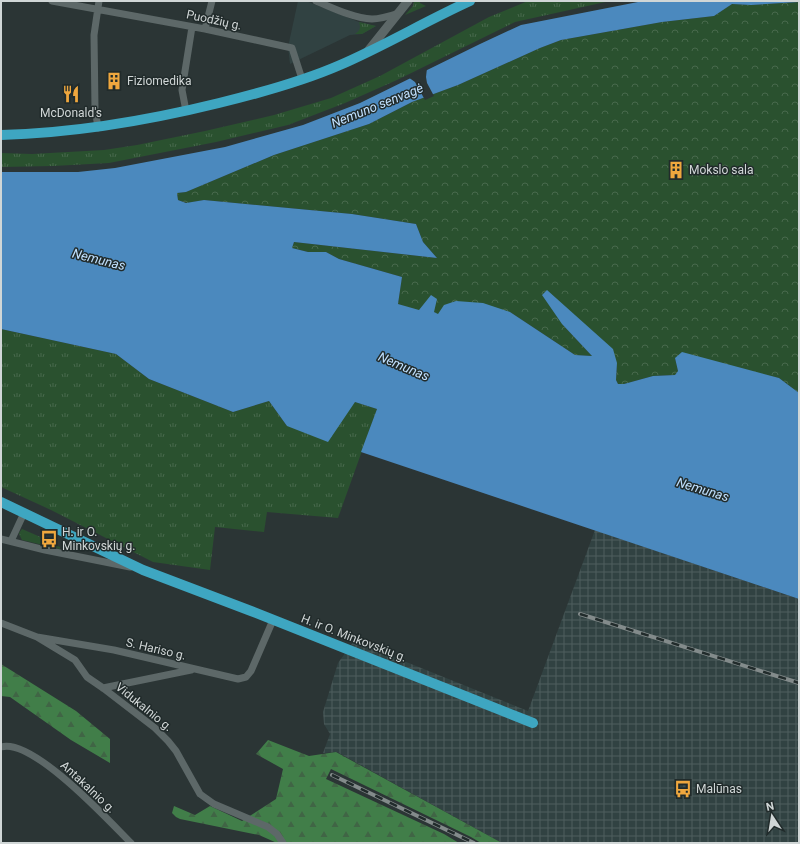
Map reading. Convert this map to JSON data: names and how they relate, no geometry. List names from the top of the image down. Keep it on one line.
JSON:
{"streets":{"main road":["H. ir O. Minkovskių g."],"street":["Puodžių g.","S. Hariso g.","Vidukalnio g.","Antakalnio g."]},"crossings":[["H. ir O. Minkovskių g.","S. Hariso g."],["S. Hariso g.","Vidukalnio g."]],"water":["Nemuno senvagė","Nemunas"],"places":{"building":["Fiziomedika","Mokslo sala"],"restaurant":["McDonald's"],"bus stop":["H. ir O. Minkovskių g.","Malūnas"]},"north":"top"}
